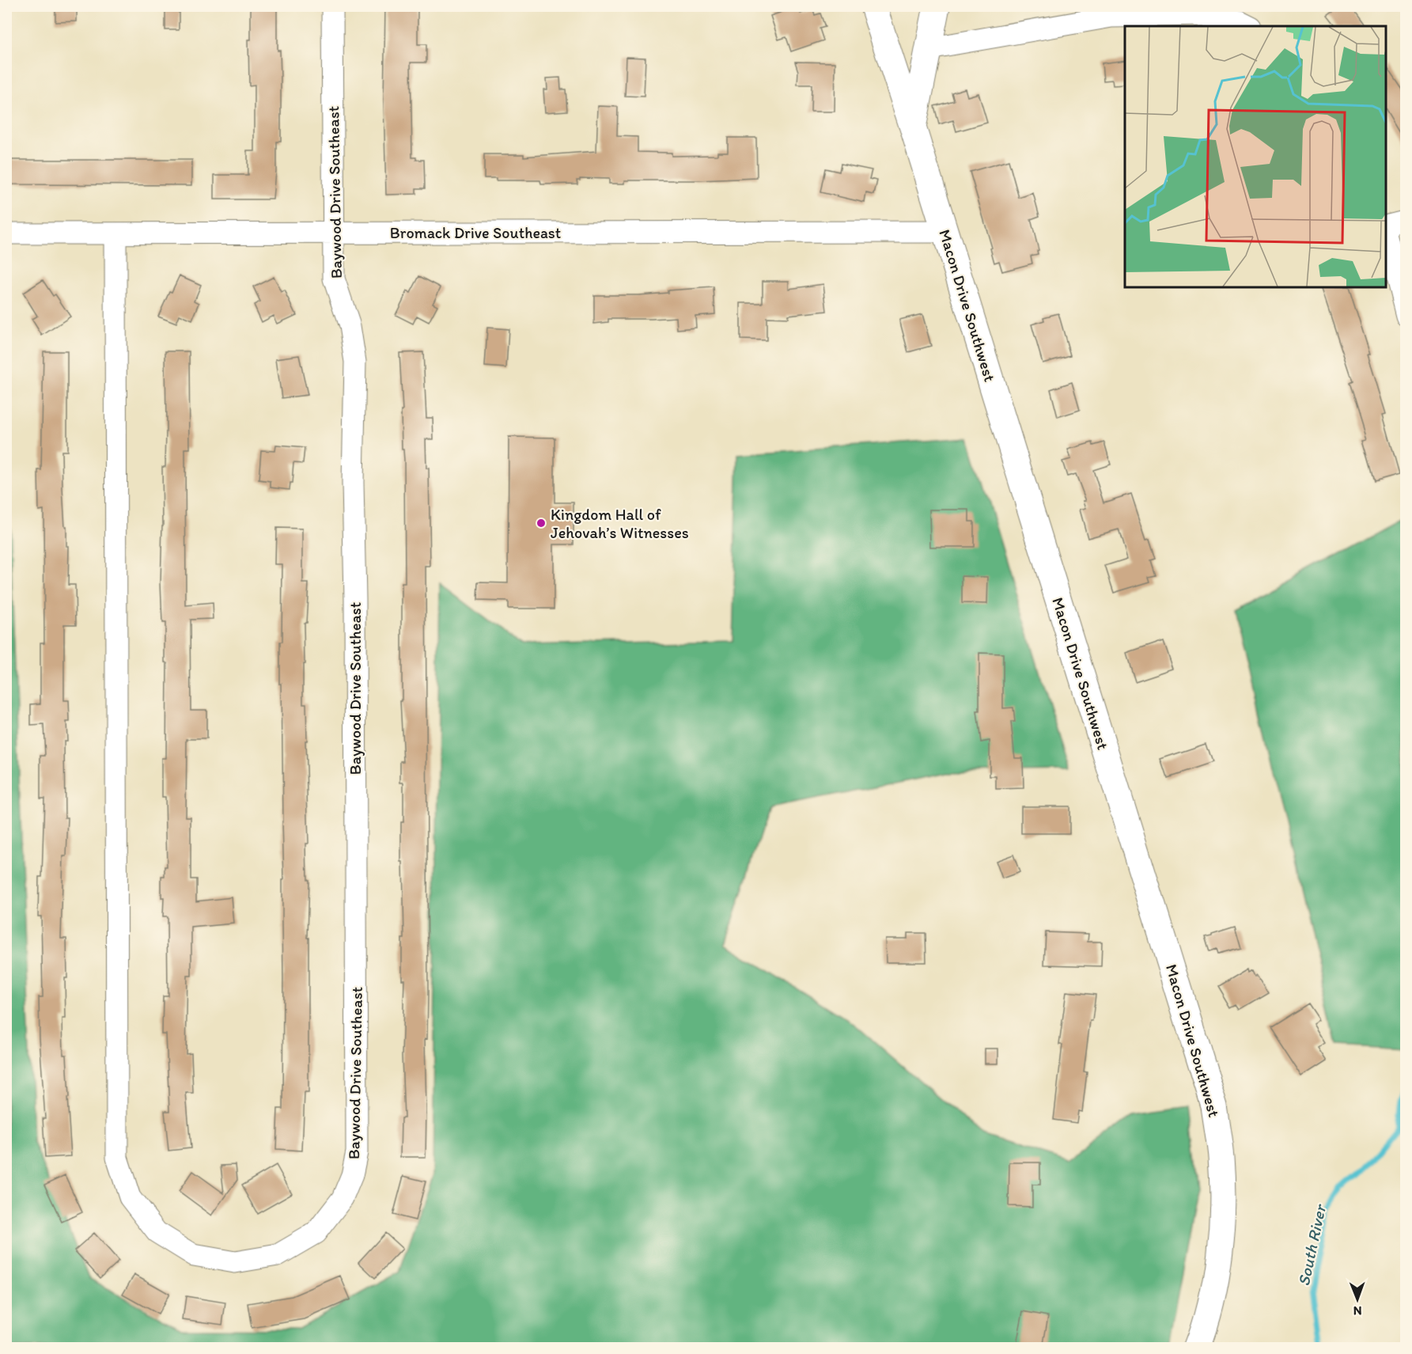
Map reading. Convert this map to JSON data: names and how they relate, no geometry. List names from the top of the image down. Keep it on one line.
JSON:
{"streets":{"street":["Baywood Drive Southeast","Bromack Drive Southeast","Macon Drive Southwest"]},"crossings":[["Baywood Drive Southeast","Bromack Drive Southeast"],["Bromack Drive Southeast","Macon Drive Southwest"]],"water":["South River"],"places":["Kingdom Hall of Jehovah’s Witnesses"],"north":"bottom"}
